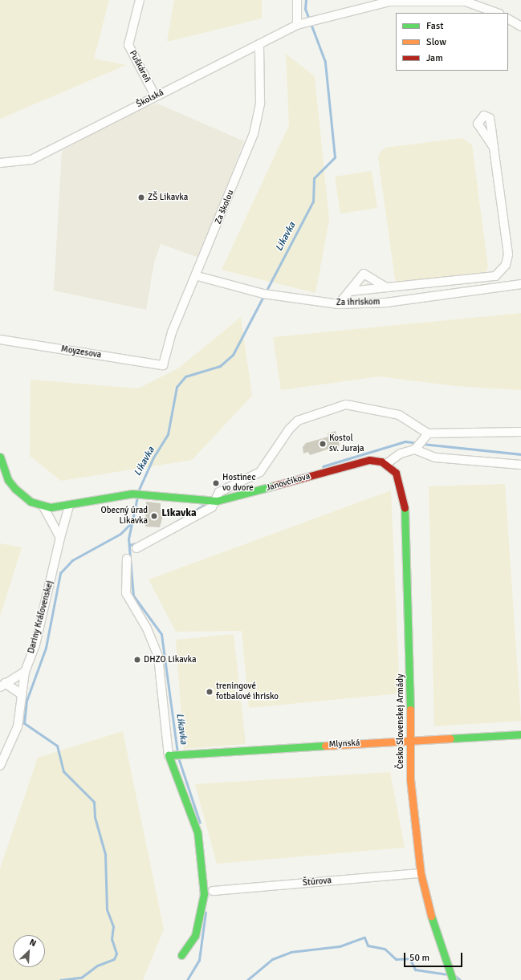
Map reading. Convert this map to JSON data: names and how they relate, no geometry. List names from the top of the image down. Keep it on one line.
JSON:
{"streets":{"street":["Puškáreň","Školská","Za školou","Za ihriskom","Moyzesova","Janovčíkova","Dariny Kráľovenskej","Česko Slovenskej Armády","Mlynská","Štúrova"]},"crossings":[["Puškáreň","Školská"],["Školská","Za školou"],["Za školou","Za ihriskom"],["Za školou","Moyzesova"],["Janovčíkova","Česko Slovenskej Armády"],["Česko Slovenskej Armády","Mlynská"],["Česko Slovenskej Armády","Štúrova"]],"districts":["Likavka"],"water":["Likavka"],"places":["ZŠ Likavka","Kostol sv. Juraja","Hostinec vo dvore","Obecný úrad Likavka","DHZO Likavka","treningové fotbalové ihrisko"],"legend":["Fast","Slow","Jam"],"scale_bar":"50 m","north":"top right"}
